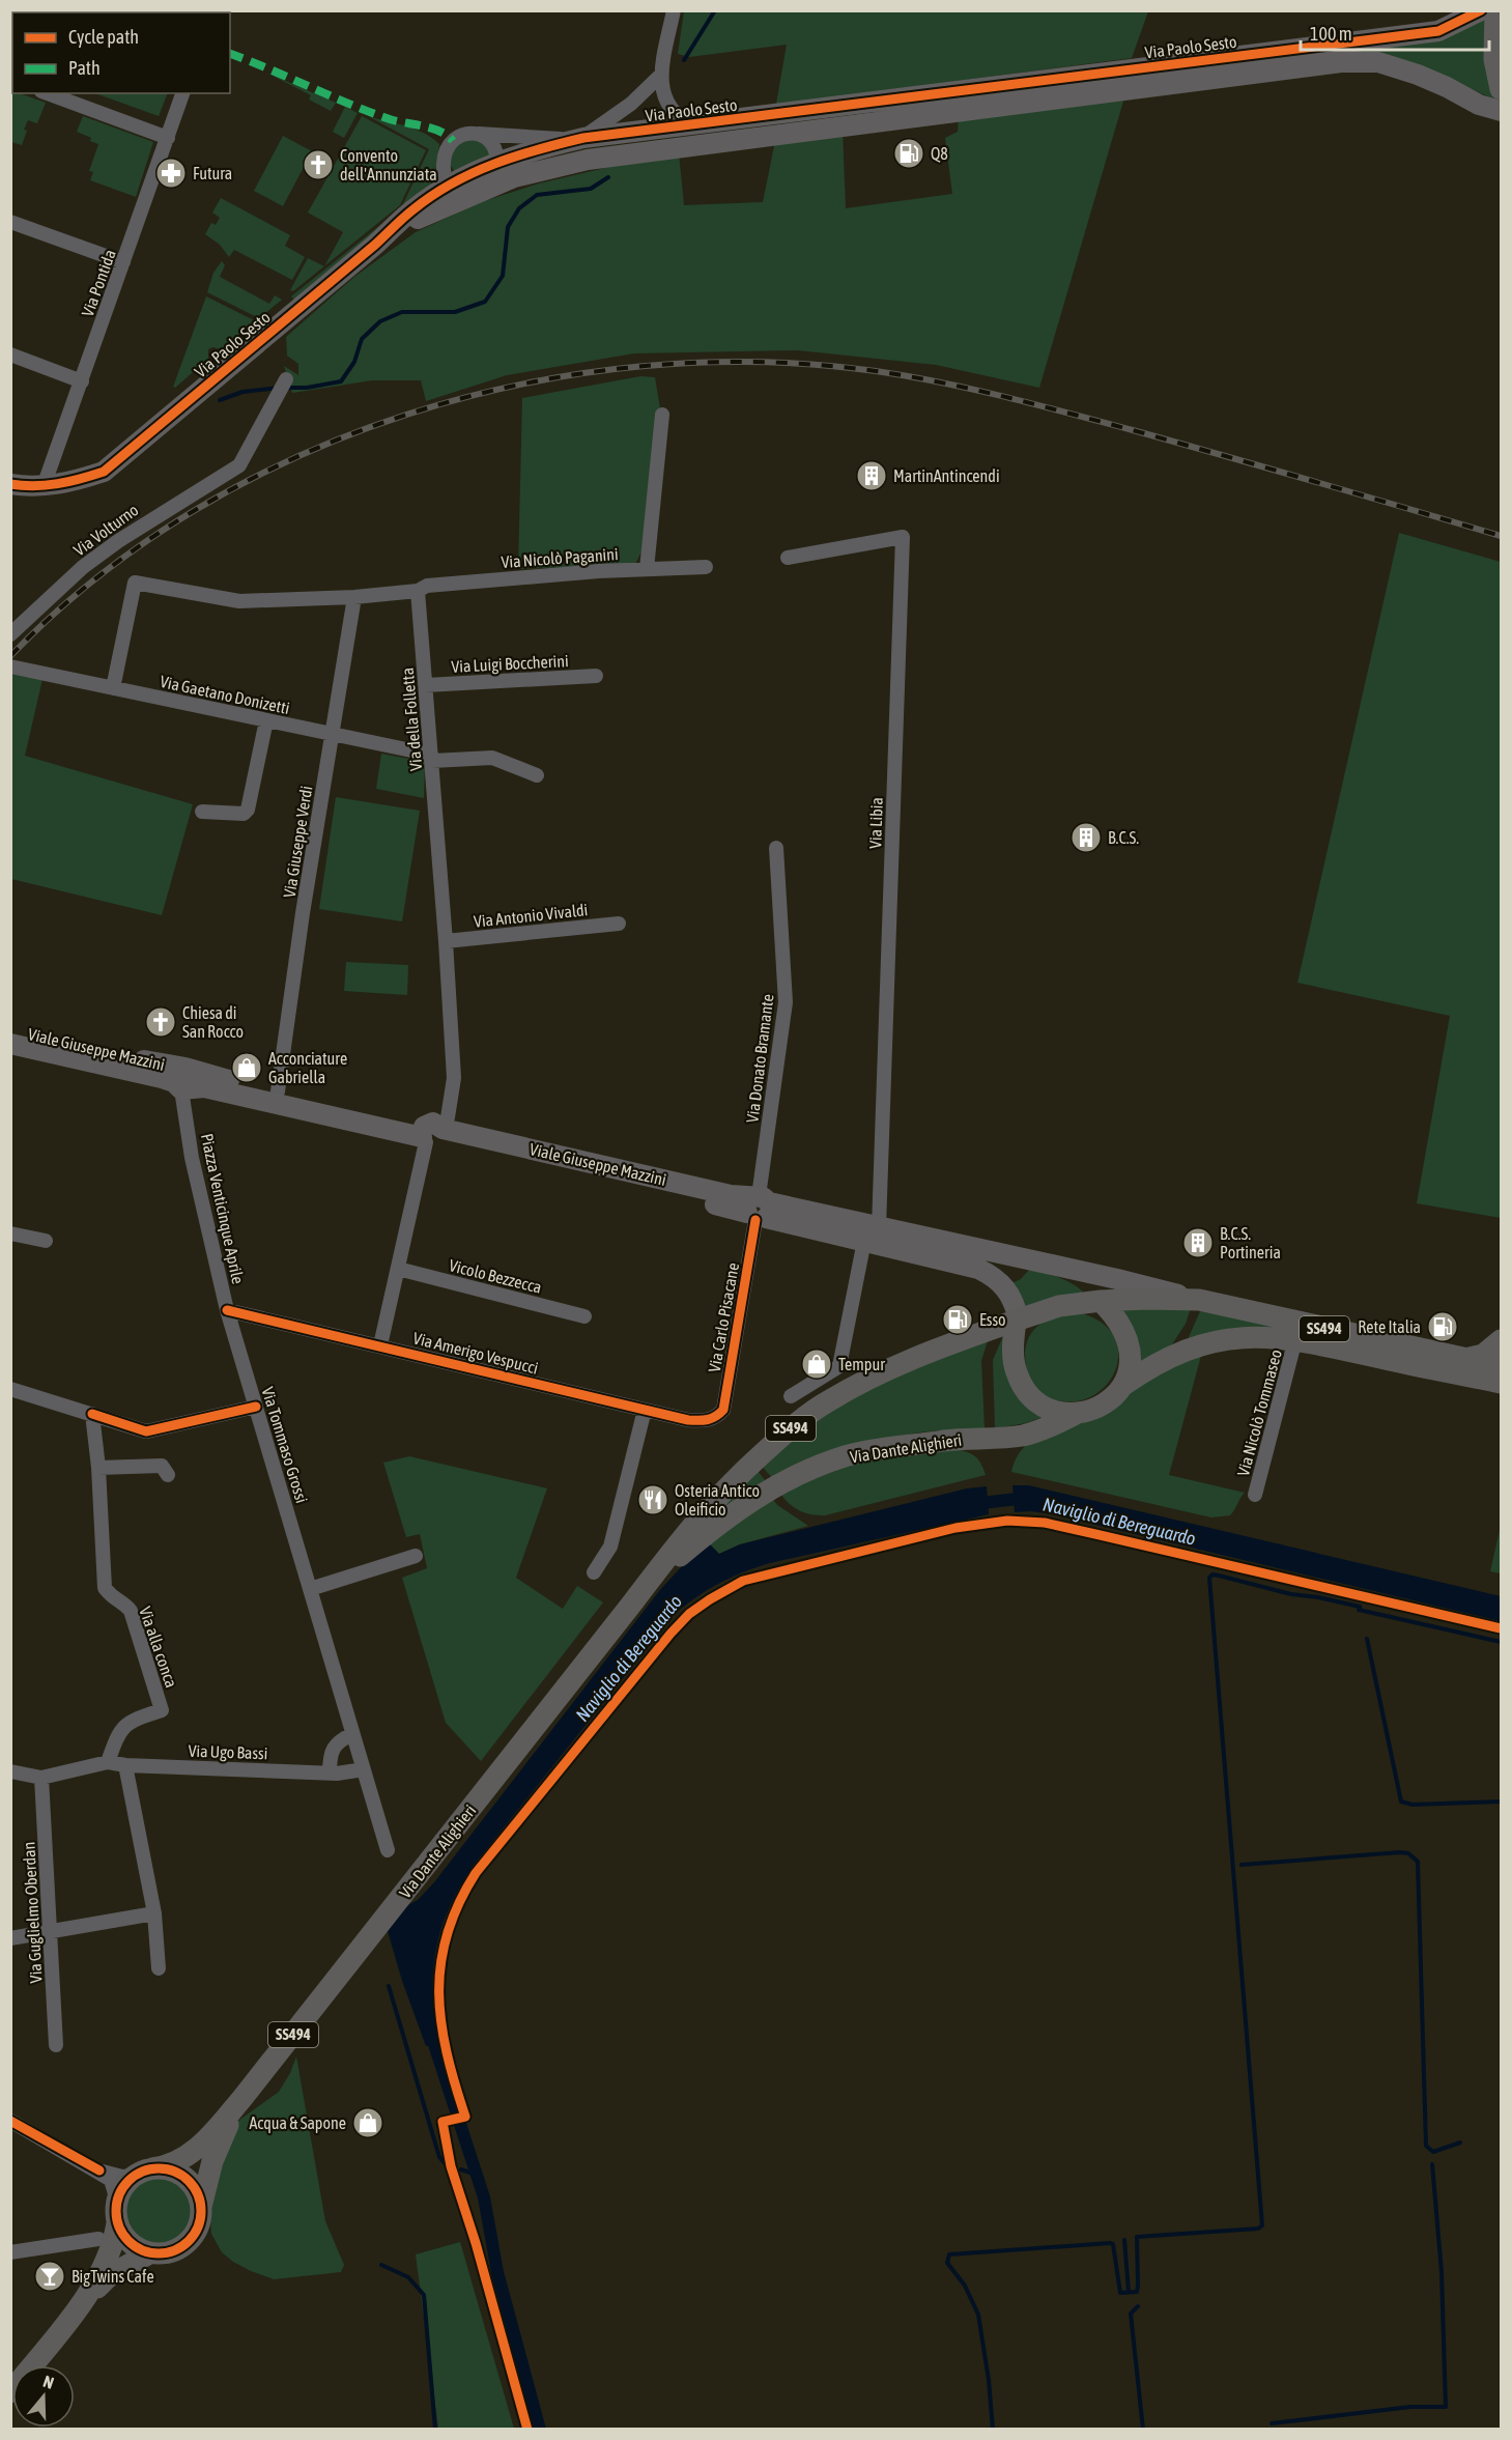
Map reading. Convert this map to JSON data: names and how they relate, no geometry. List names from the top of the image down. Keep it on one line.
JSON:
{"streets":{"main road":["Viale Giuseppe Mazzini","SS494","Via Dante Alighieri"],"street":["Via Paolo Sesto","Via Pontida","Via Volturno","Via Nicolò Paganini","Via Luigi Boccherini","Via Gaetano Donizetti","Via della Folletta","Via Libia","Via Giuseppe Verdi","Via Antonio Vivaldi","Via Donato Bramante","Piazza Venticinque Aprile","Vicolo Bezzecca","Via Carlo Pisacane","Via Amerigo Vespucci","Via Nicolò Tommaseo","Via Tommaso Grossi","Via alla conca","Via Ugo Bassi","Via Guglielmo Oberdan"]},"crossings":[["Via Paolo Sesto","Via Pontida"],["Via Nicolò Paganini","Via della Folletta"],["Via Luigi Boccherini","Via della Folletta"],["Via Gaetano Donizetti","Via della Folletta"],["Via Gaetano Donizetti","Via Giuseppe Verdi"],["Via della Folletta","Via Antonio Vivaldi"],["Via della Folletta","Viale Giuseppe Mazzini"],["Via della Folletta","Vicolo Bezzecca"],["Via della Folletta","Via Amerigo Vespucci"],["Via Libia","Viale Giuseppe Mazzini"],["Via Giuseppe Verdi","Viale Giuseppe Mazzini"],["Viale Giuseppe Mazzini","Via Donato Bramante"],["Viale Giuseppe Mazzini","Piazza Venticinque Aprile"],["Viale Giuseppe Mazzini","Via Carlo Pisacane"],["Viale Giuseppe Mazzini","SS494"],["Viale Giuseppe Mazzini","Via Dante Alighieri"],["Via Donato Bramante","Via Carlo Pisacane"],["Piazza Venticinque Aprile","Via Amerigo Vespucci"],["Piazza Venticinque Aprile","Via Tommaso Grossi"],["Via Carlo Pisacane","Via Amerigo Vespucci"],["SS494","Via Nicolò Tommaseo"],["SS494","Via Dante Alighieri"],["Via Amerigo Vespucci","Via Tommaso Grossi"],["Via Tommaso Grossi","Via Ugo Bassi"],["Via alla conca","Via Ugo Bassi"]],"water":["Naviglio di Bereguardo"],"places":{"fuel station":["Q8","Esso","Rete Italia"],"church":["Convento dell'Annunziata","Chiesa di San Rocco"],"pharmacy":["Futura"],"building":["MartinAntincendi","B.C.S.","B.C.S. Portineria"],"shop":["Acconciature Gabriella","Tempur","Acqua & Sapone"],"restaurant":["Osteria Antico Oleificio"],"bar":["BigTwins Cafe"]},"legend":["Cycle path","Path"],"scale_bar":"100 m","north":"top"}
